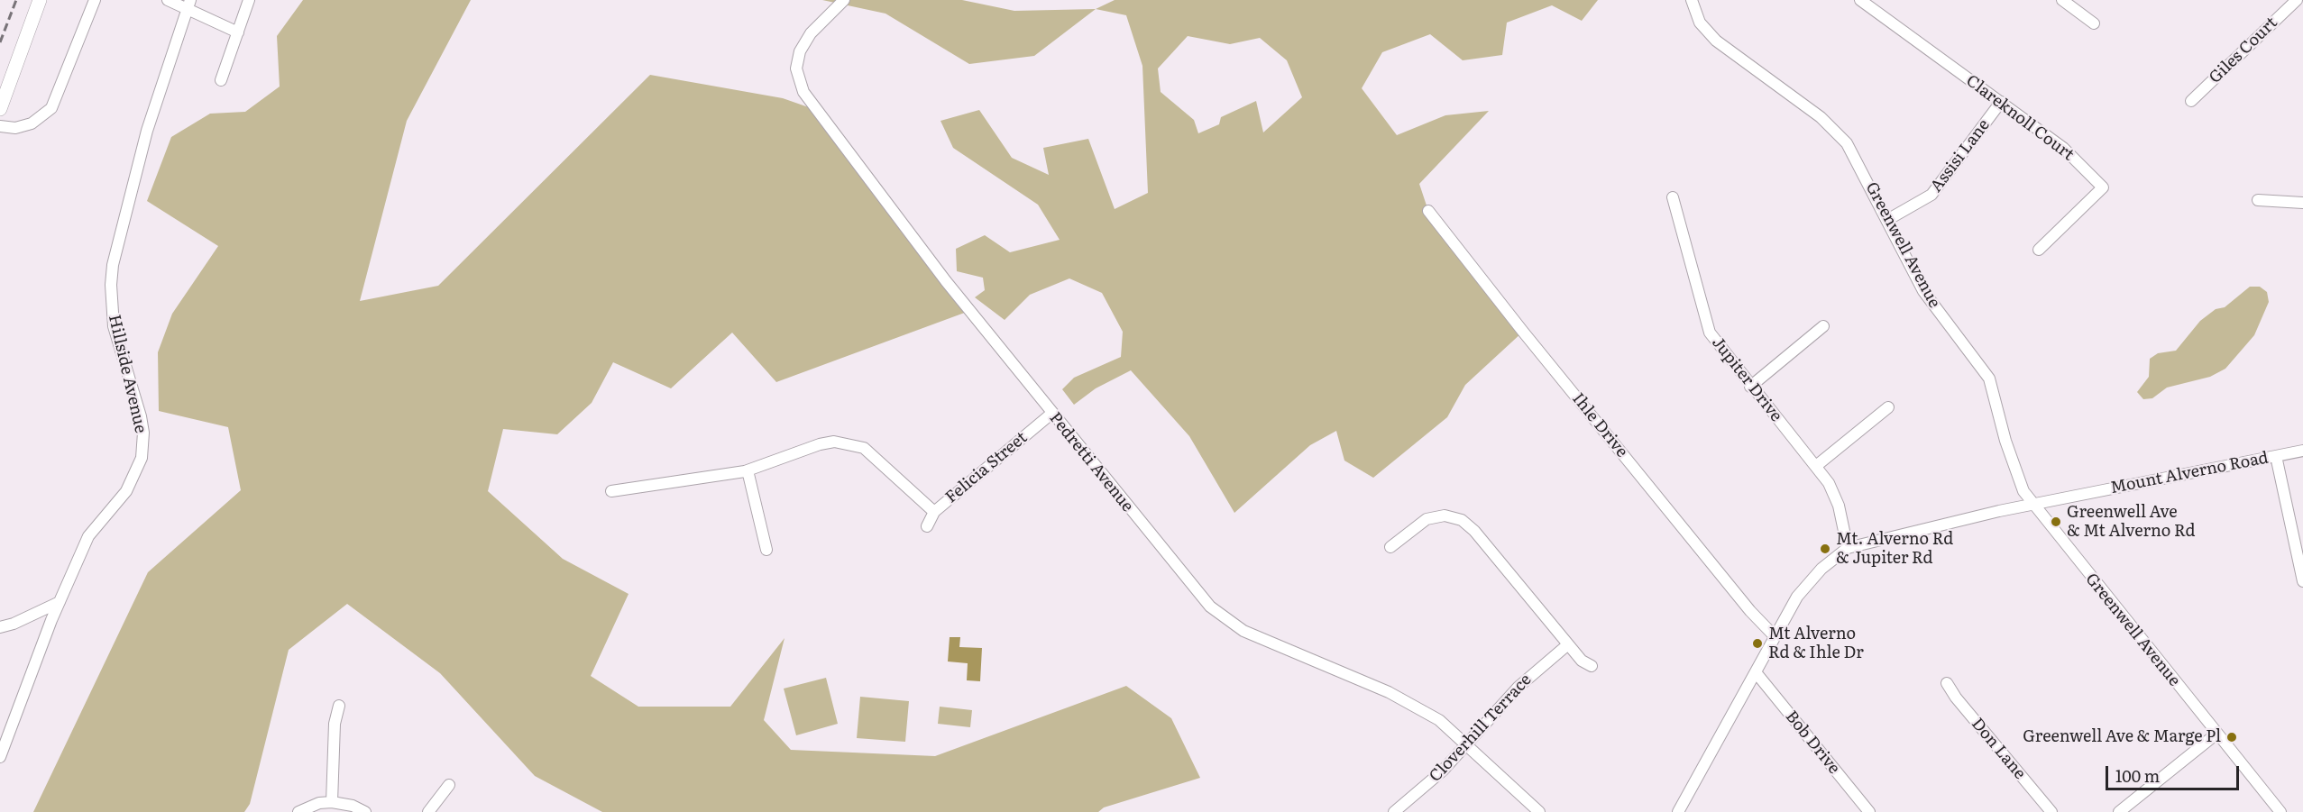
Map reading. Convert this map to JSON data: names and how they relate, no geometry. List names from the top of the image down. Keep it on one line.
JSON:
{"streets":{"street":["Giles Court","Clareknoll Court","Assisi Lane","Greenwell Avenue","Hillside Avenue","Jupiter Drive","Ihle Drive","Pedretti Avenue","Felicia Street","Mount Alverno Road","Cloverhill Terrace","Bob Drive","Don Lane"]},"crossings":[["Clareknoll Court","Assisi Lane"],["Assisi Lane","Greenwell Avenue"],["Greenwell Avenue","Mount Alverno Road"],["Jupiter Drive","Mount Alverno Road"],["Ihle Drive","Mount Alverno Road"],["Pedretti Avenue","Felicia Street"],["Pedretti Avenue","Cloverhill Terrace"],["Mount Alverno Road","Bob Drive"]],"places":["Greenwell Ave & Mt Alverno Rd","Mt. Alverno Rd & Jupiter Rd","Mt Alverno Rd & Ihle Dr","Greenwell Ave & Marge Pl"],"scale_bar":"100 m"}
